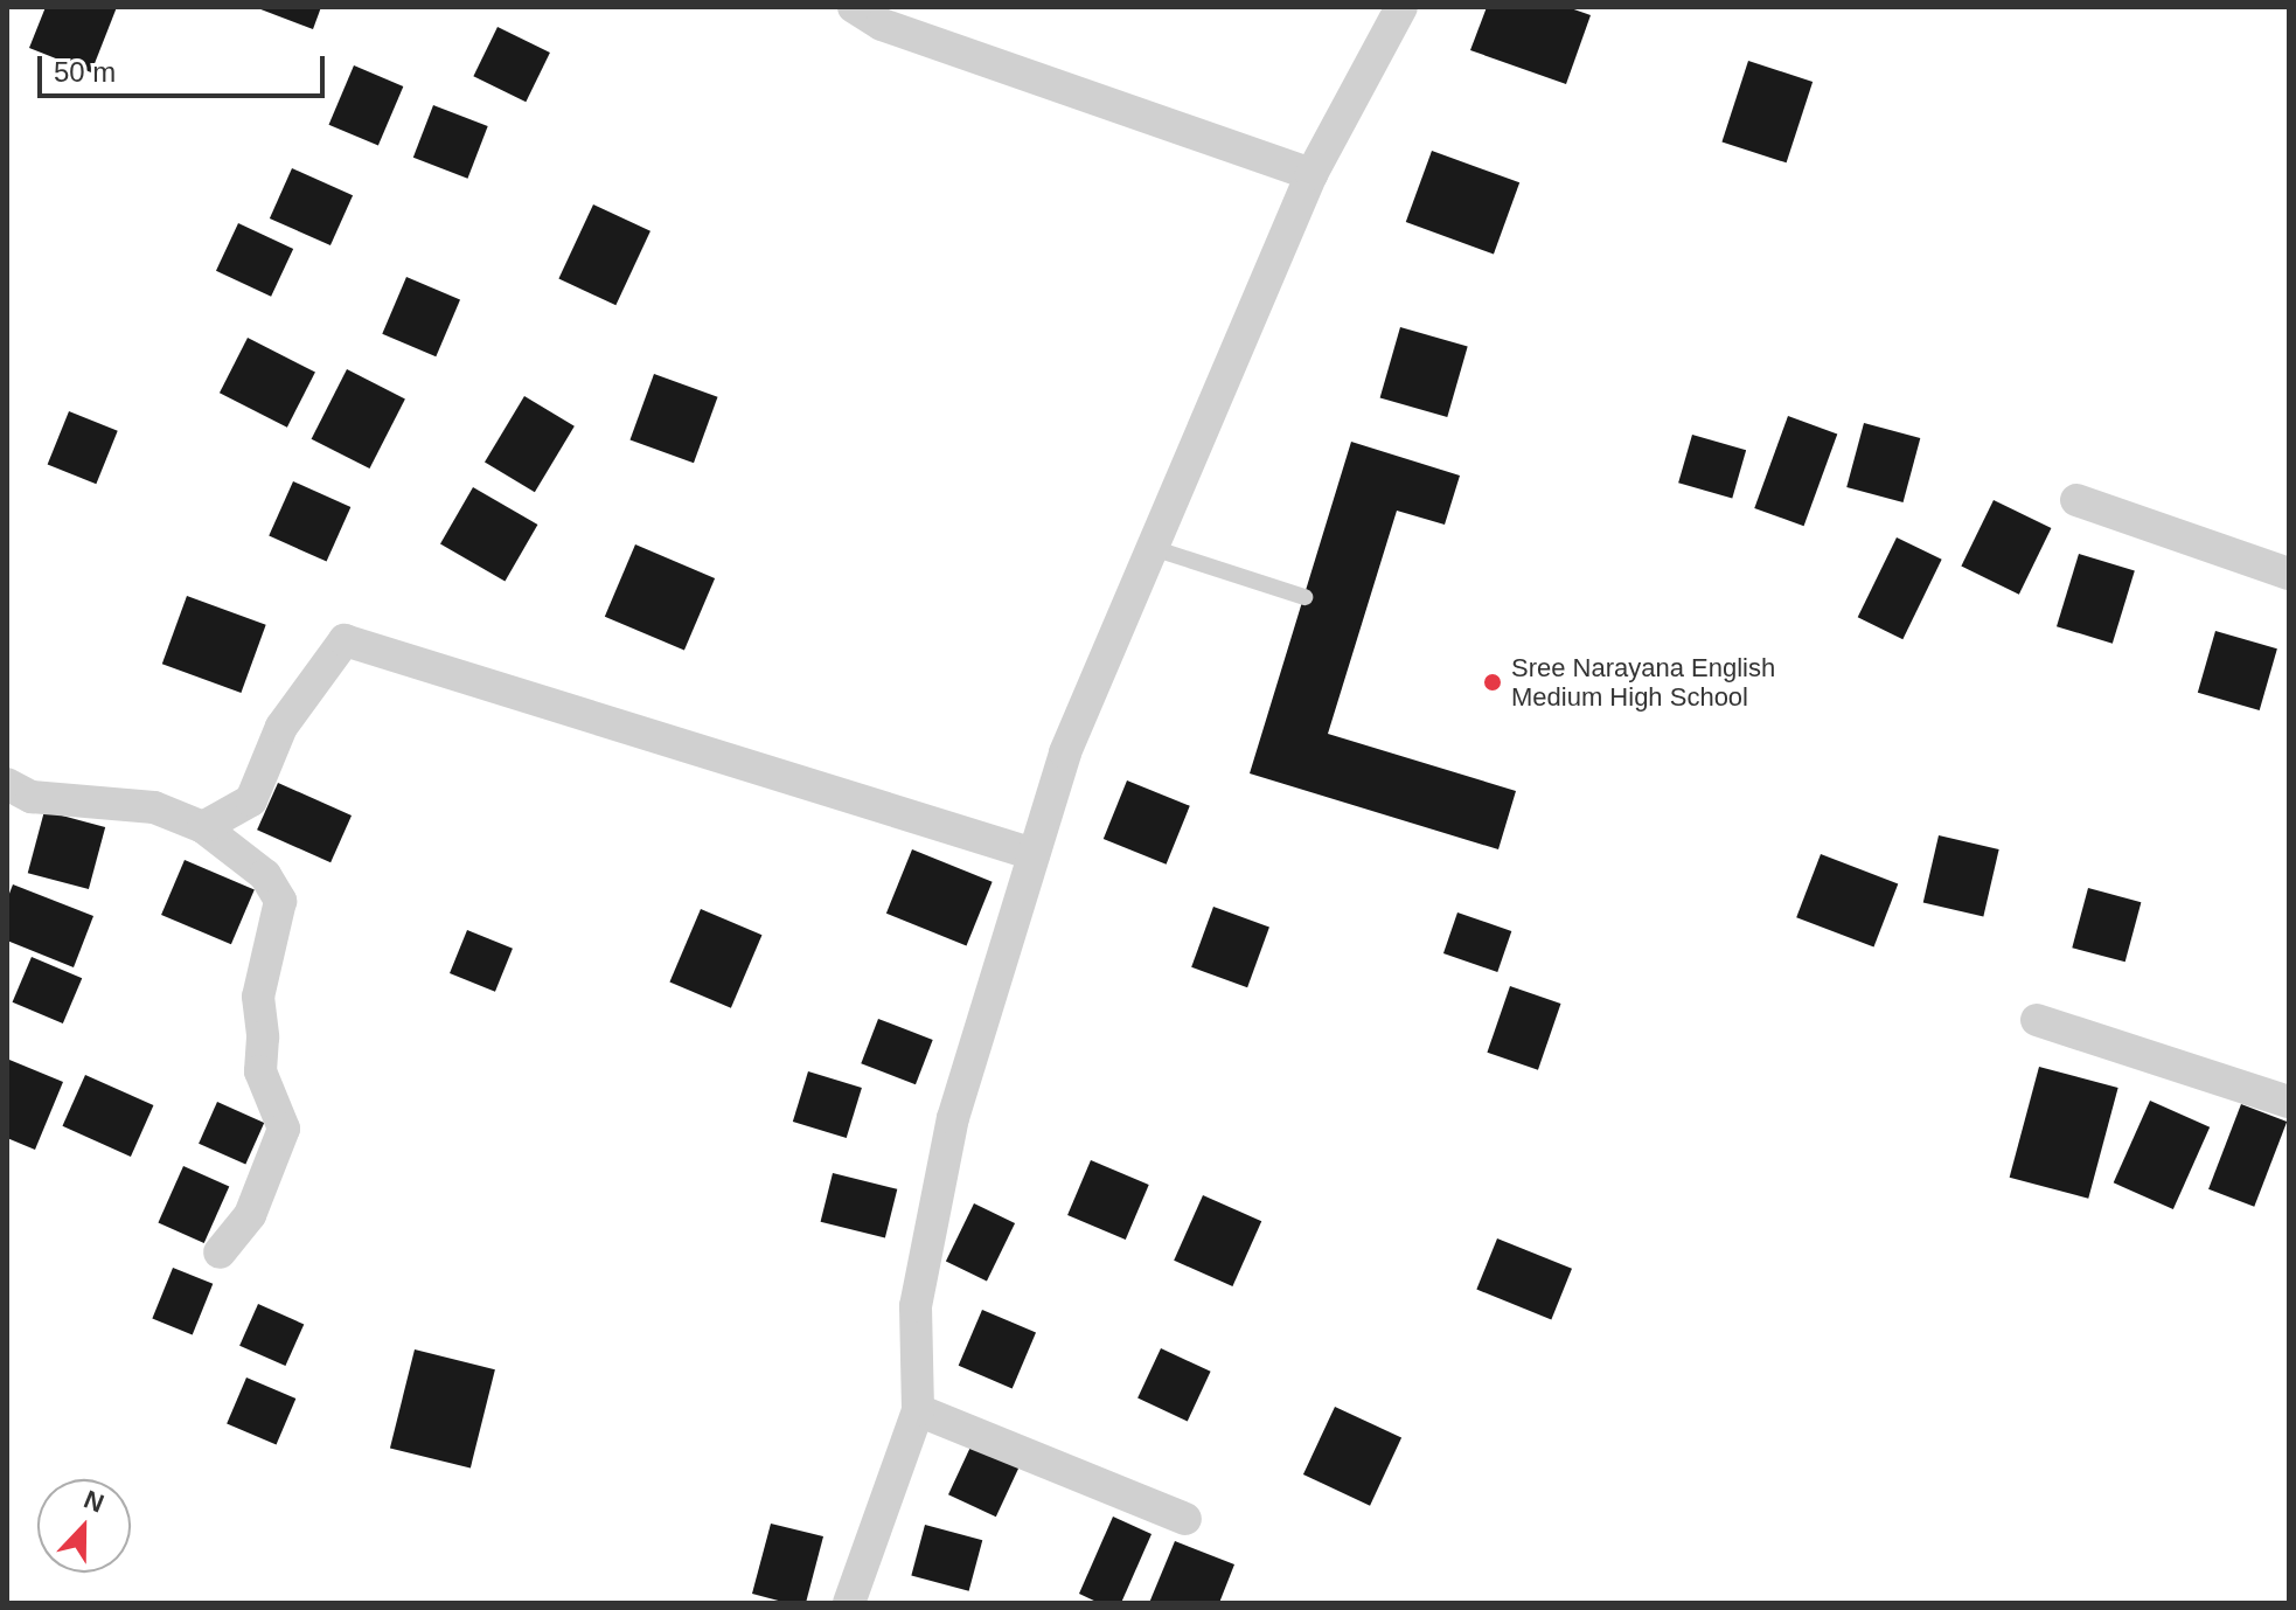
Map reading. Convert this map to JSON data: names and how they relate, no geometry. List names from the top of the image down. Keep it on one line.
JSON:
{"places":["Sree Narayana English Medium High School"],"scale_bar":"50 m","north":"top"}
